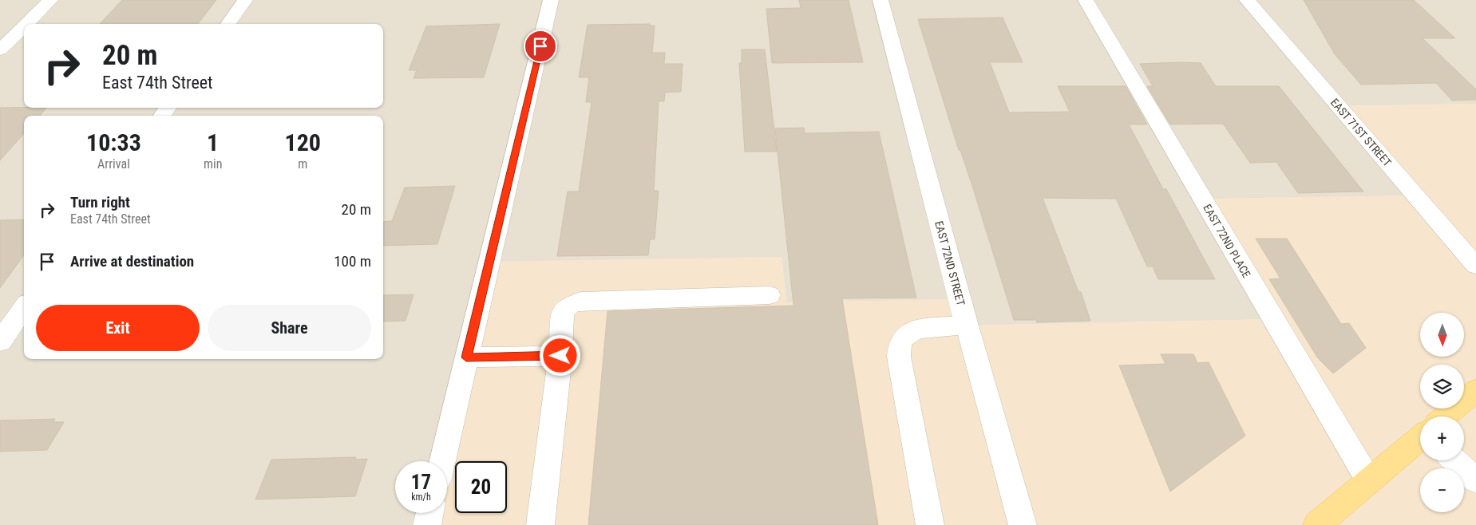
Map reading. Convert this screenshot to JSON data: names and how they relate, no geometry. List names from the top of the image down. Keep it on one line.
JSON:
{"streets":{"street":["EAST 71ST STREET","EAST 72ND PLACE","EAST 72ND STREET"]},"north":"bottom","page":{"turn":["20 m","East 74th Street"],"eta":["10:33","Arrival","1","min","120","m"],"list":[{"name":"Turn right","note":"East 74th Street","value":"20 m"},{"name":"Arrive at destination","value":"100 m"}],"buttons":["Exit","Share"],"map_buttons":["+","−"],"speed":"17 km/h","limit":"20"}}
